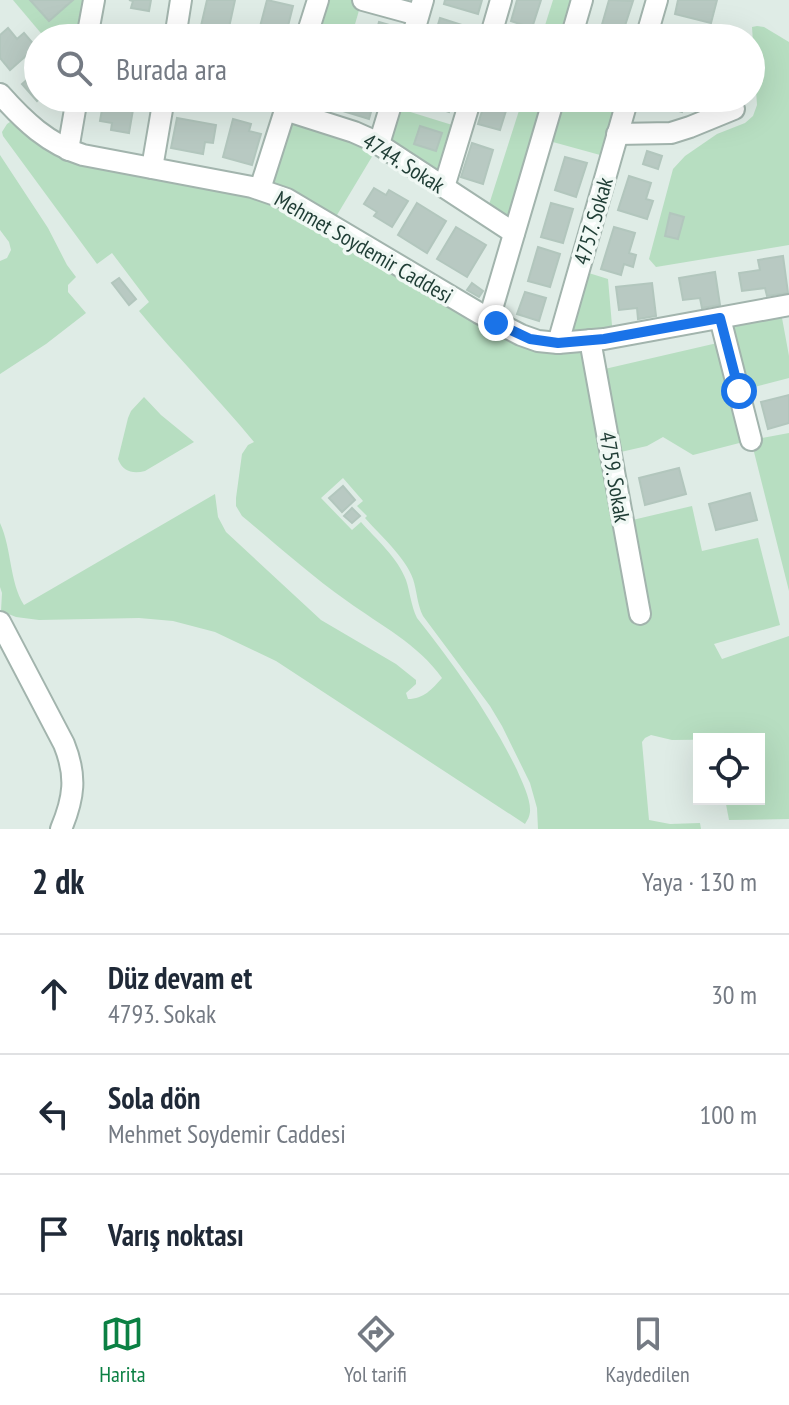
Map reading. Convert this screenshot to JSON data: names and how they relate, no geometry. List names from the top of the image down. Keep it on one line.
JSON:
{"streets":{"street":["4744. Sokak","4757. Sokak","Mehmet Soydemir Caddesi","4759. Sokak"]},"crossings":[["4757. Sokak","Mehmet Soydemir Caddesi"],["Mehmet Soydemir Caddesi","4759. Sokak"]],"page":{"search":"Burada ara","heading":["2 dk","Yaya · 130 m"],"list":[["Düz devam et","4793. Sokak","30 m"],["Sola dön","Mehmet Soydemir Caddesi","100 m"],"Varış noktası"],"nav":["Harita","Yol tarifi","Kaydedilen"]}}
